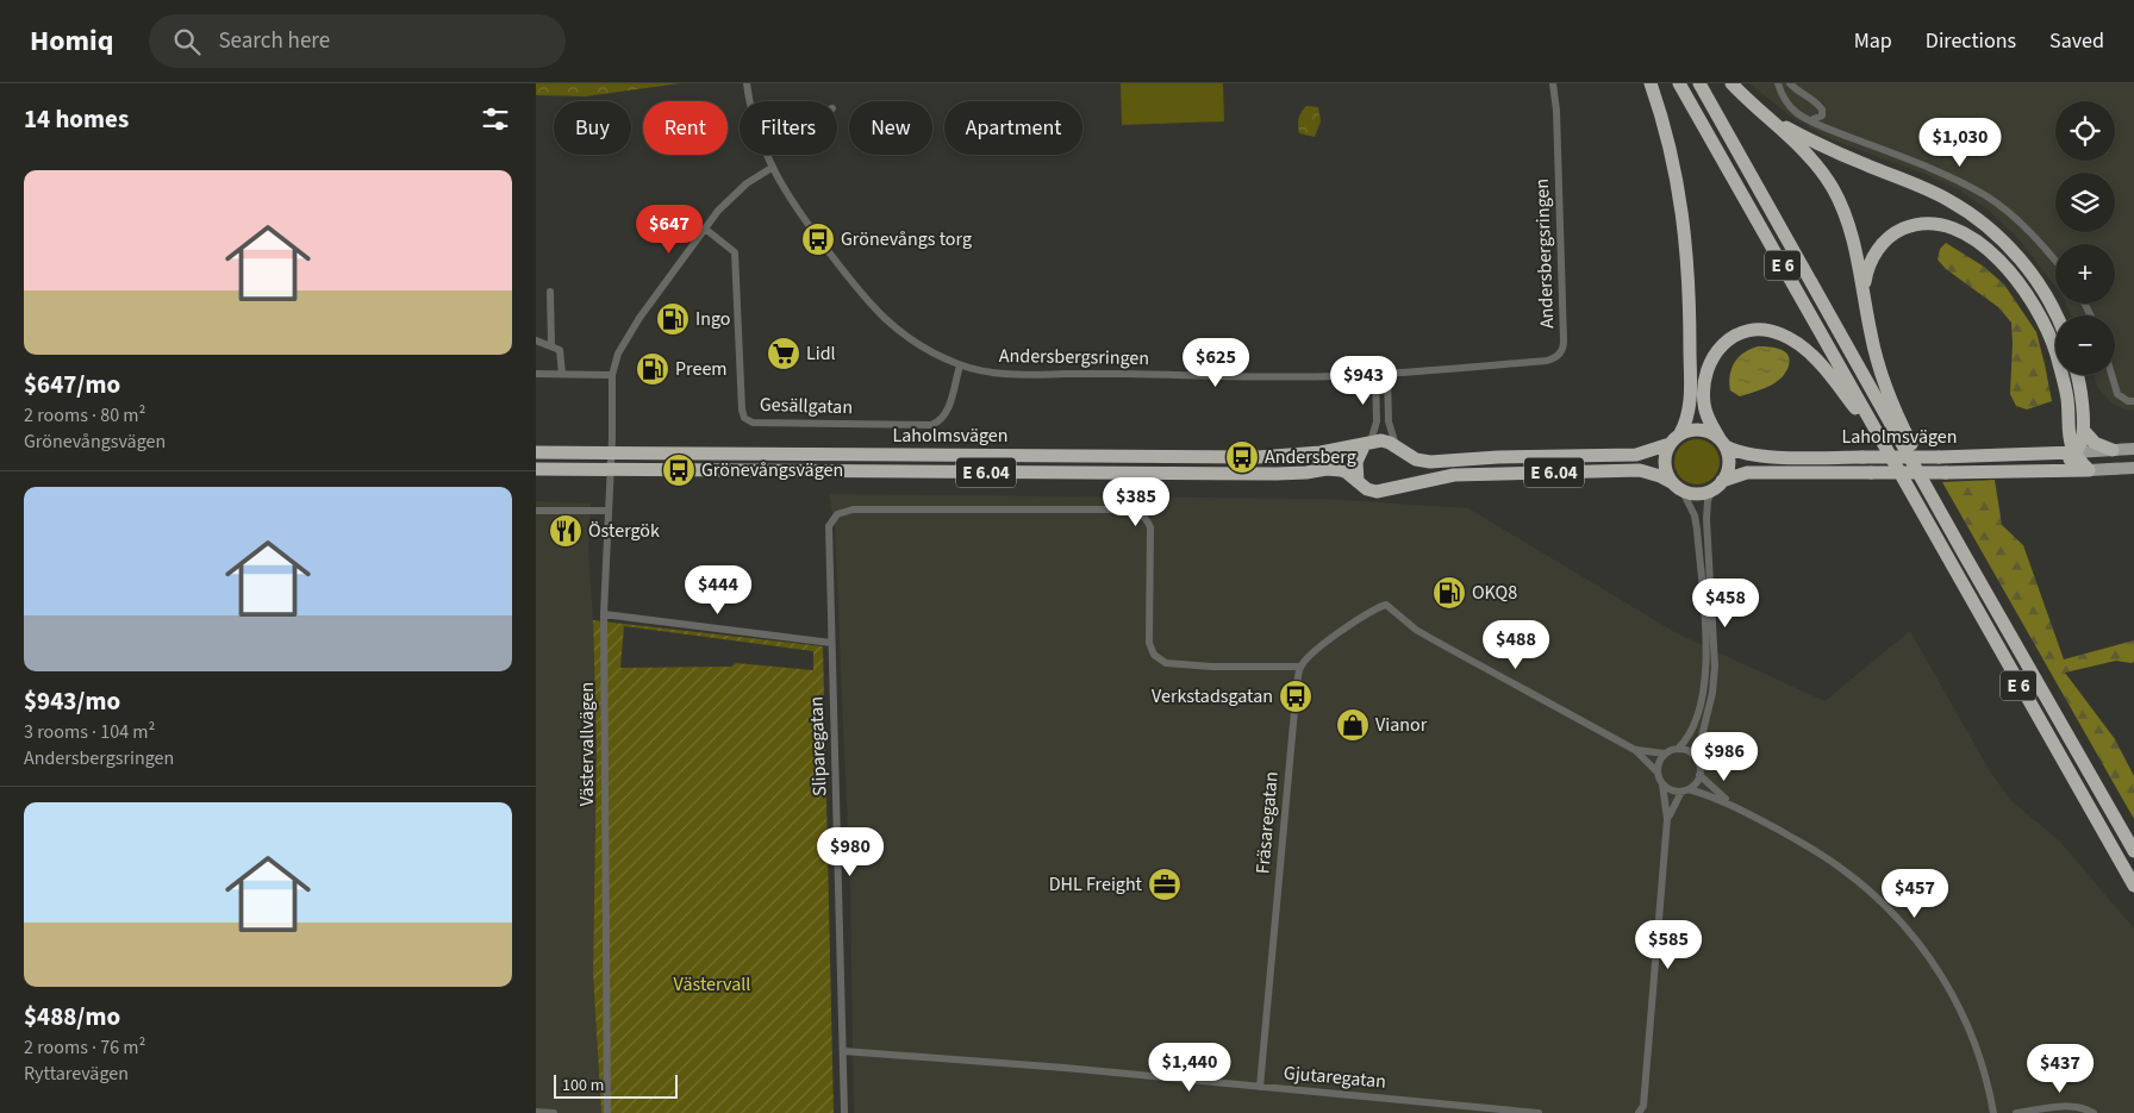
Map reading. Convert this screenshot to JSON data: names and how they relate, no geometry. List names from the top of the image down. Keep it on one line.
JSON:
{"streets":{"highway":["E 6","Laholmsvägen","E 6.04"],"street":["Andersbergsringen","Gesällgatan","Västervallvägen","Sliparegatan","Fräsaregatan","Gjutaregatan"]},"crossings":[["Andersbergsringen","Gesällgatan"],["Laholmsvägen","Västervallvägen"],["Sliparegatan","Gjutaregatan"],["Fräsaregatan","Gjutaregatan"]],"parks":["Västervall"],"places":{"bus stop":["Grönevångs torg","Andersberg","Grönevångsvägen","Verkstadsgatan"],"fuel station":["Ingo","Preem","OKQ8"],"supermarket":["Lidl"],"restaurant":["Östergök"],"shop":["Vianor"],"office":["DHL Freight"]},"scale_bar":"100 m","page":{"header":"Homiq","search":"Search here","nav":["Map","Directions","Saved"],"heading":"14 homes","map_buttons":["+","−"],"chip":["Buy","Rent","Filters","New","Apartment"],"price":["$1,030","$647","$625","$943","$385","$444","$458","$488","$986","$980","$457","$585","$1,440","$437"],"list":[{"name":"$647/mo","note":"2 rooms · 80 m² · Grönevångsvägen"},{"name":"$943/mo","note":"3 rooms · 104 m² · Andersbergsringen"},{"name":"$488/mo","note":"2 rooms · 76 m² · Ryttarevägen"}],"scale":"100 m"}}
